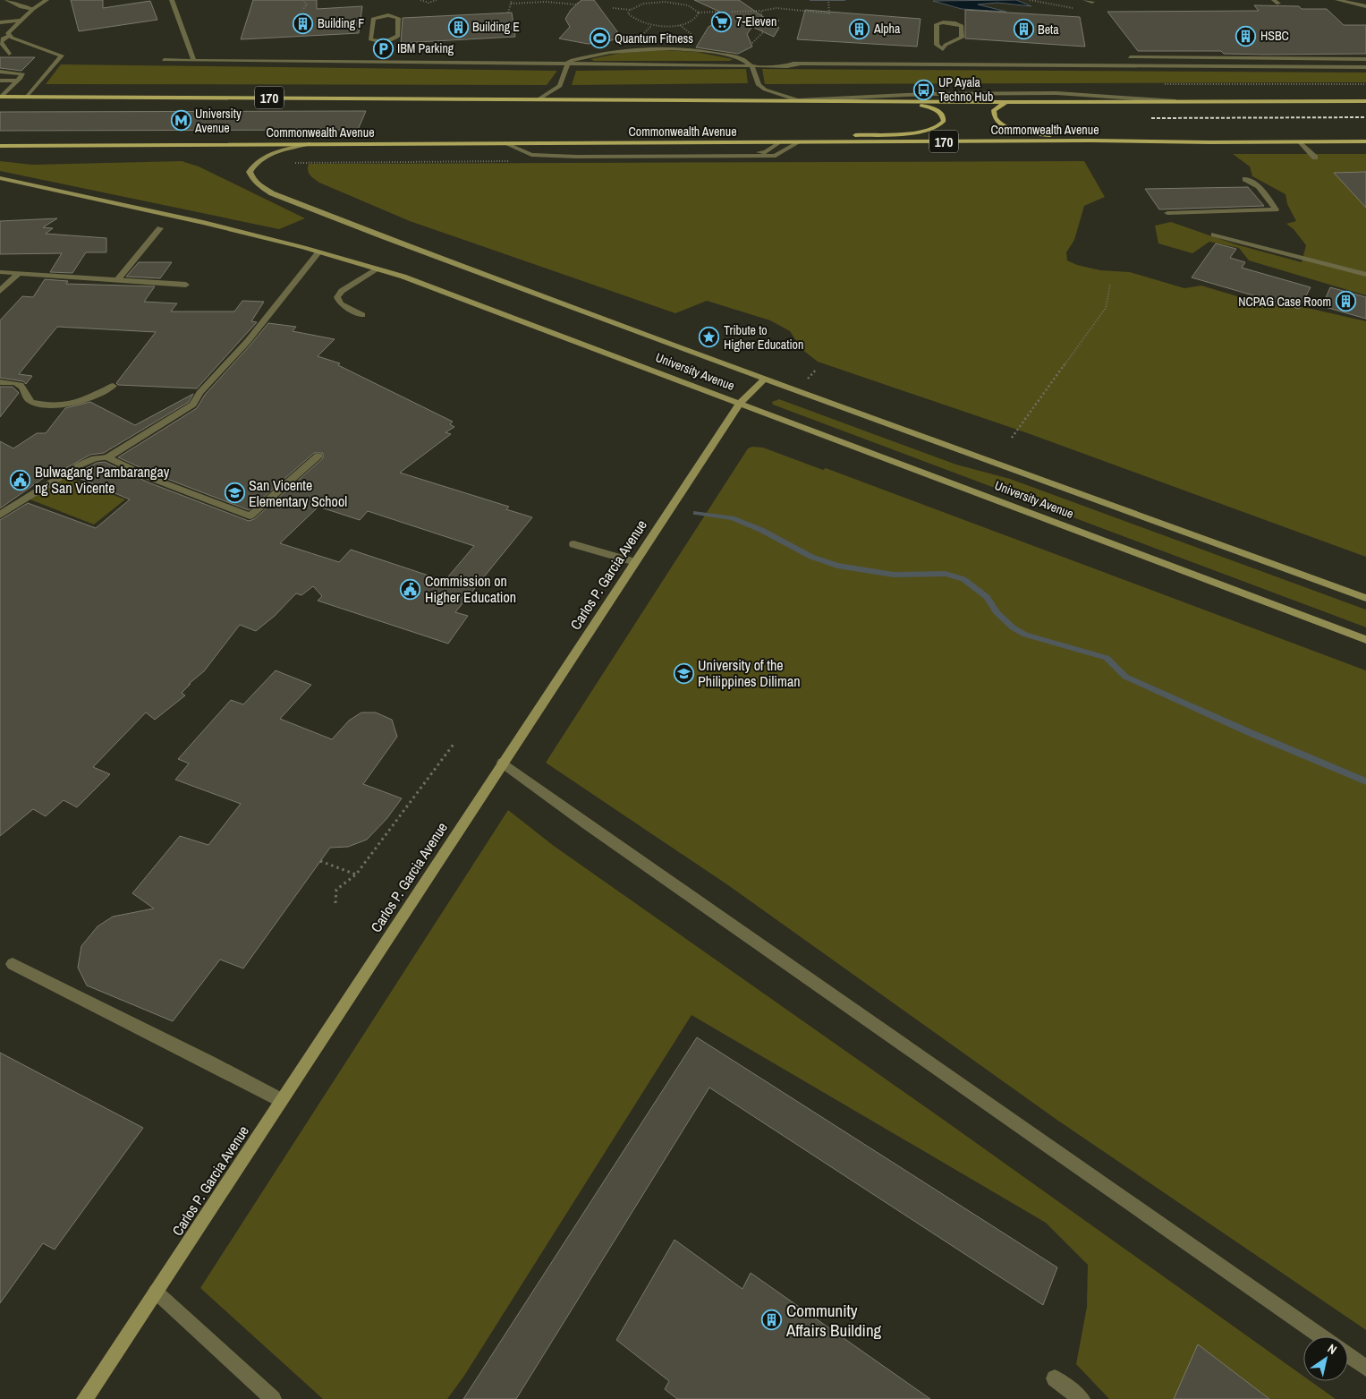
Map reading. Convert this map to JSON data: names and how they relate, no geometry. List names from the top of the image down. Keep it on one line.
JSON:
{"streets":{"main road":["170","Commonwealth Avenue","University Avenue","Carlos P. Garcia Avenue"]},"crossings":[["Commonwealth Avenue","University Avenue"],["University Avenue","Carlos P. Garcia Avenue"]],"places":{"supermarket":["7-Eleven"],"building":["Building F","Building E","Alpha","Beta","HSBC","NCPAG Case Room","Community Affairs Building"],"sports":["Quantum Fitness"],"parking":["IBM Parking"],"bus stop":["UP Ayala Techno Hub"],"metro station":["University Avenue"],"place":["Tribute to Higher Education"],"public building":["Bulwagang Pambarangay ng San Vicente","Commission on Higher Education"],"school or university":["San Vicente Elementary School","University of the Philippines Diliman"]},"north":"top right"}
